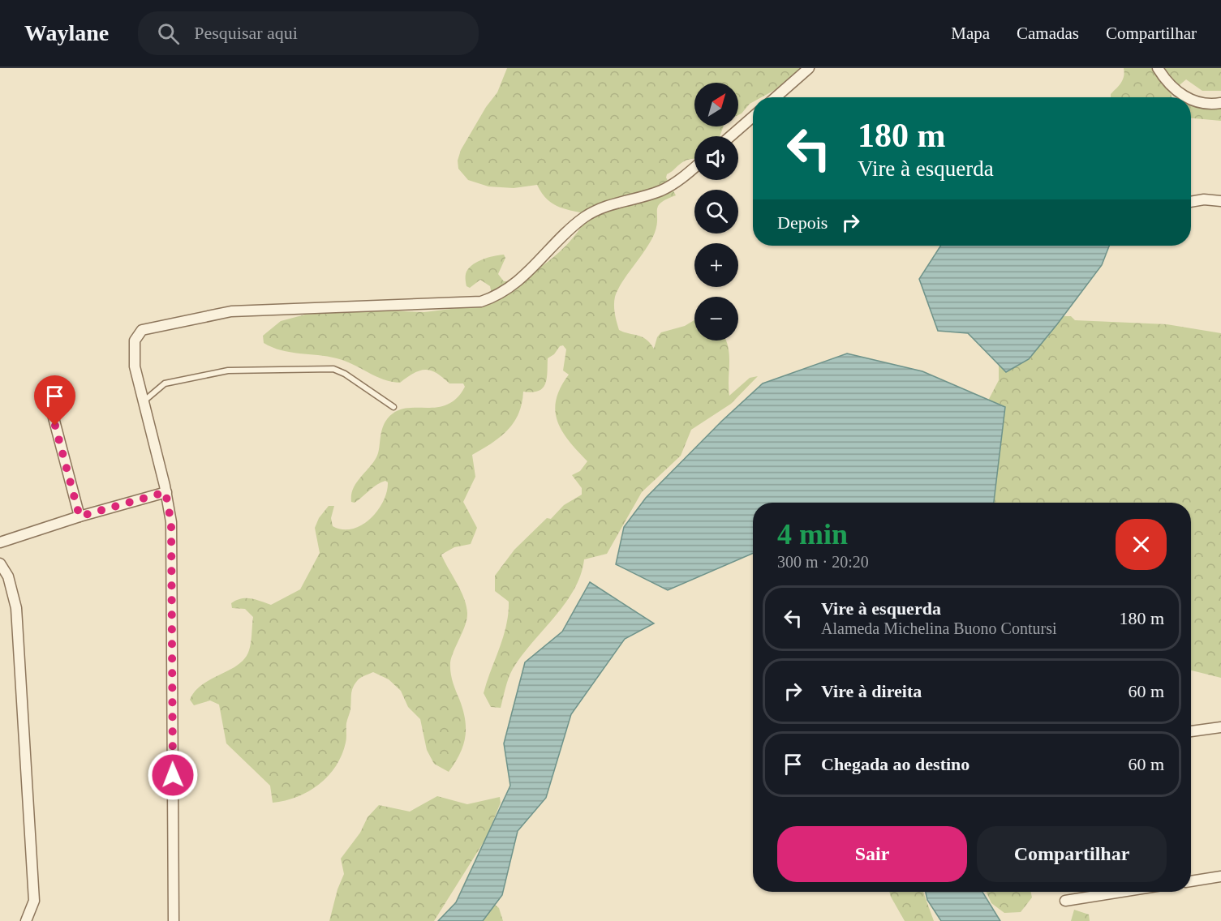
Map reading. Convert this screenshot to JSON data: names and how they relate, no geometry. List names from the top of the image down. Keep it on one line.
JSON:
{"north":"top right","page":{"header":"Waylane","search":"Pesquisar aqui","nav":["Mapa","Camadas","Compartilhar"],"map_buttons":["+","−"],"turn":["180 m","Vire à esquerda"],"then":"Depois","heading":["4 min","300 m · 20:20"],"list":[{"name":"Vire à esquerda","note":"Alameda Michelina Buono Contursi","value":"180 m"},{"name":"Vire à direita","value":"60 m"},{"name":"Chegada ao destino","value":"60 m"}],"buttons":["Sair","Compartilhar"]}}
